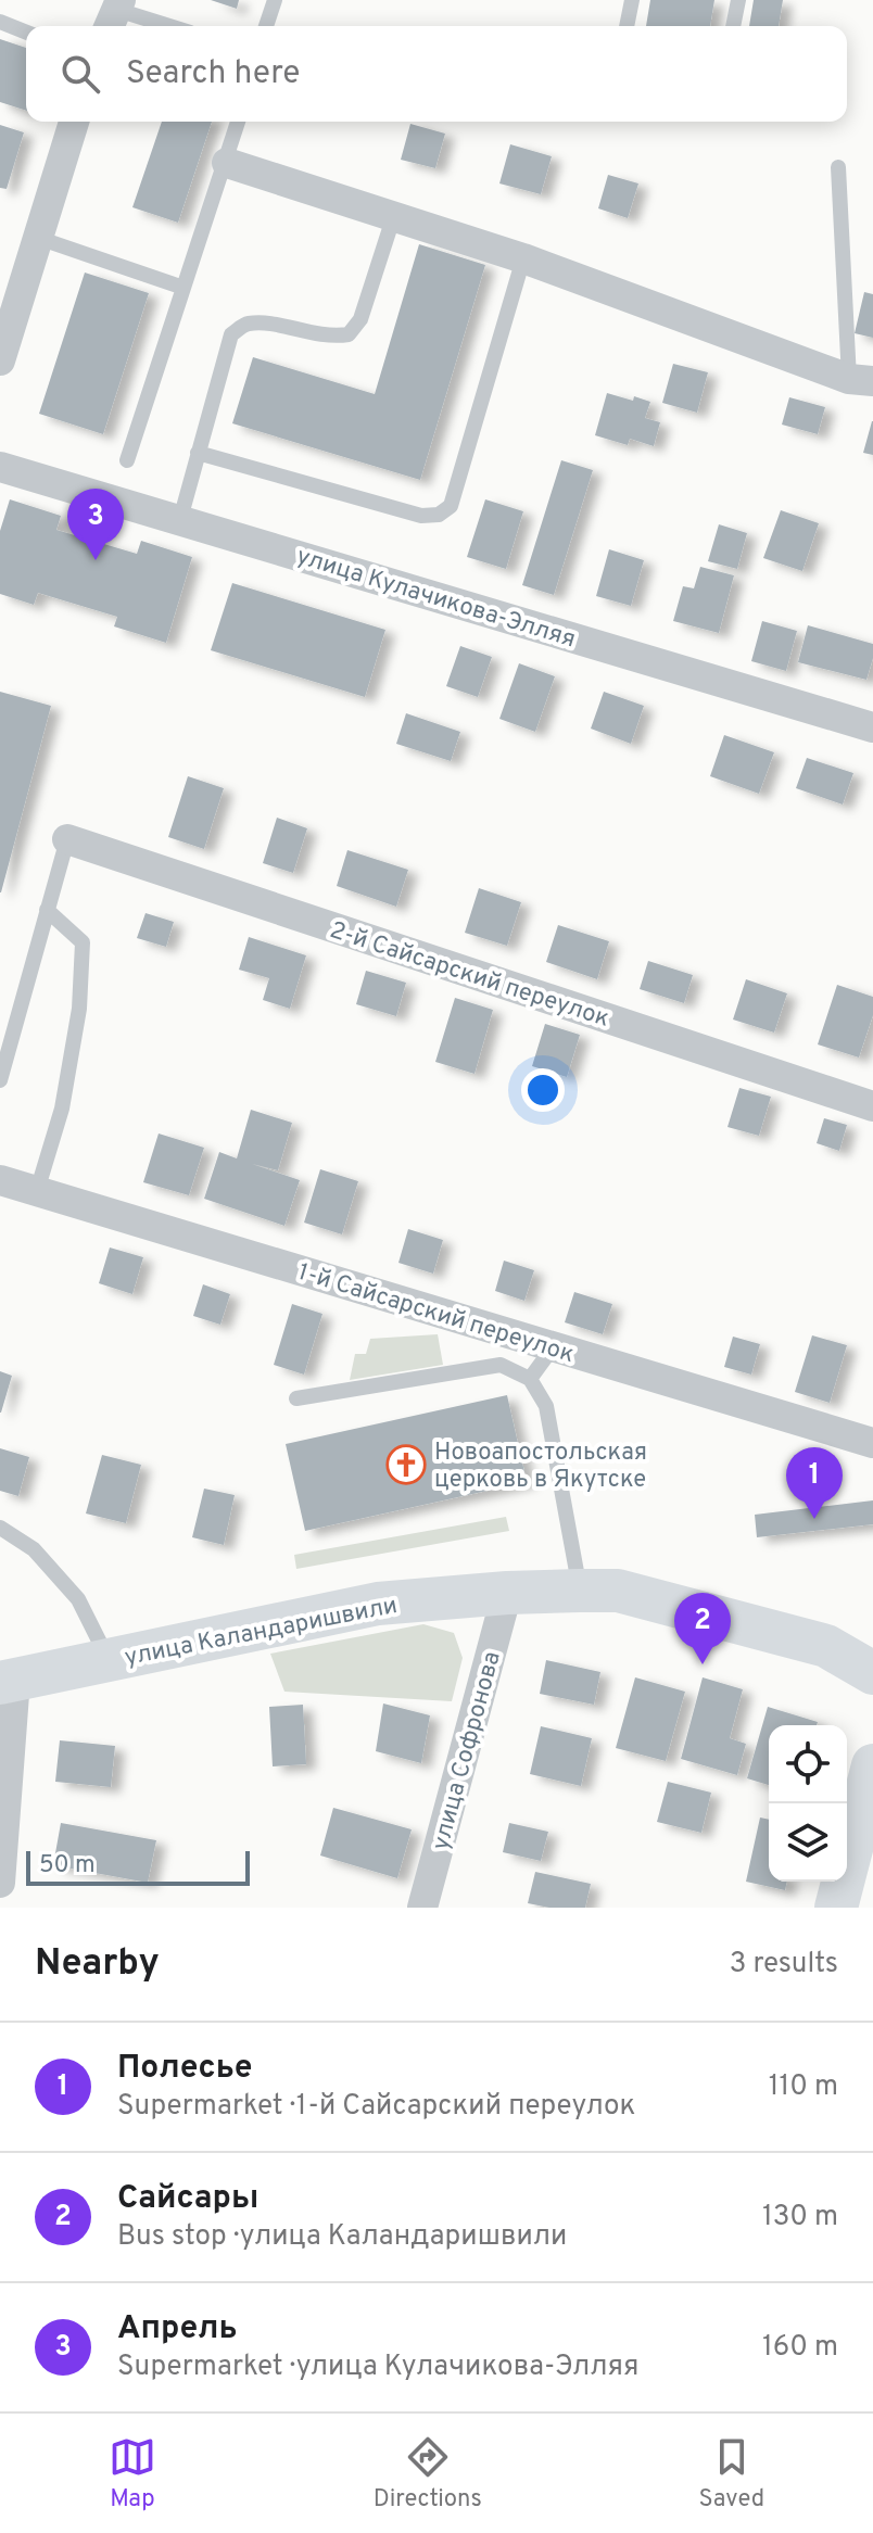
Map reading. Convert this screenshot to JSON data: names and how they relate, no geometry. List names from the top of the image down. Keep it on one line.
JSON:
{"streets":{"street":["улица Кулачикова-Элляя","2-й Сайсарский переулок","1-й Сайсарский переулок","улица Каландаришвили","улица Софронова"]},"crossings":[["улица Каландаришвили","улица Софронова"]],"places":{"church":["Новоапостольская церковь в Якутске"]},"scale_bar":"50 m","page":{"search":"Search here","pins":["3","1","2"],"scale":"50 m","heading":["Nearby","3 results"],"list":[{"mark":"1","name":"Полесье","note":"Supermarket · 1-й Сайсарский переулок","value":"110 m"},{"mark":"2","name":"Сайсары","note":"Bus stop · улица Каландаришвили","value":"130 m"},{"mark":"3","name":"Апрель","note":"Supermarket · улица Кулачикова-Элляя","value":"160 m"}],"nav":["Map","Directions","Saved"]}}
